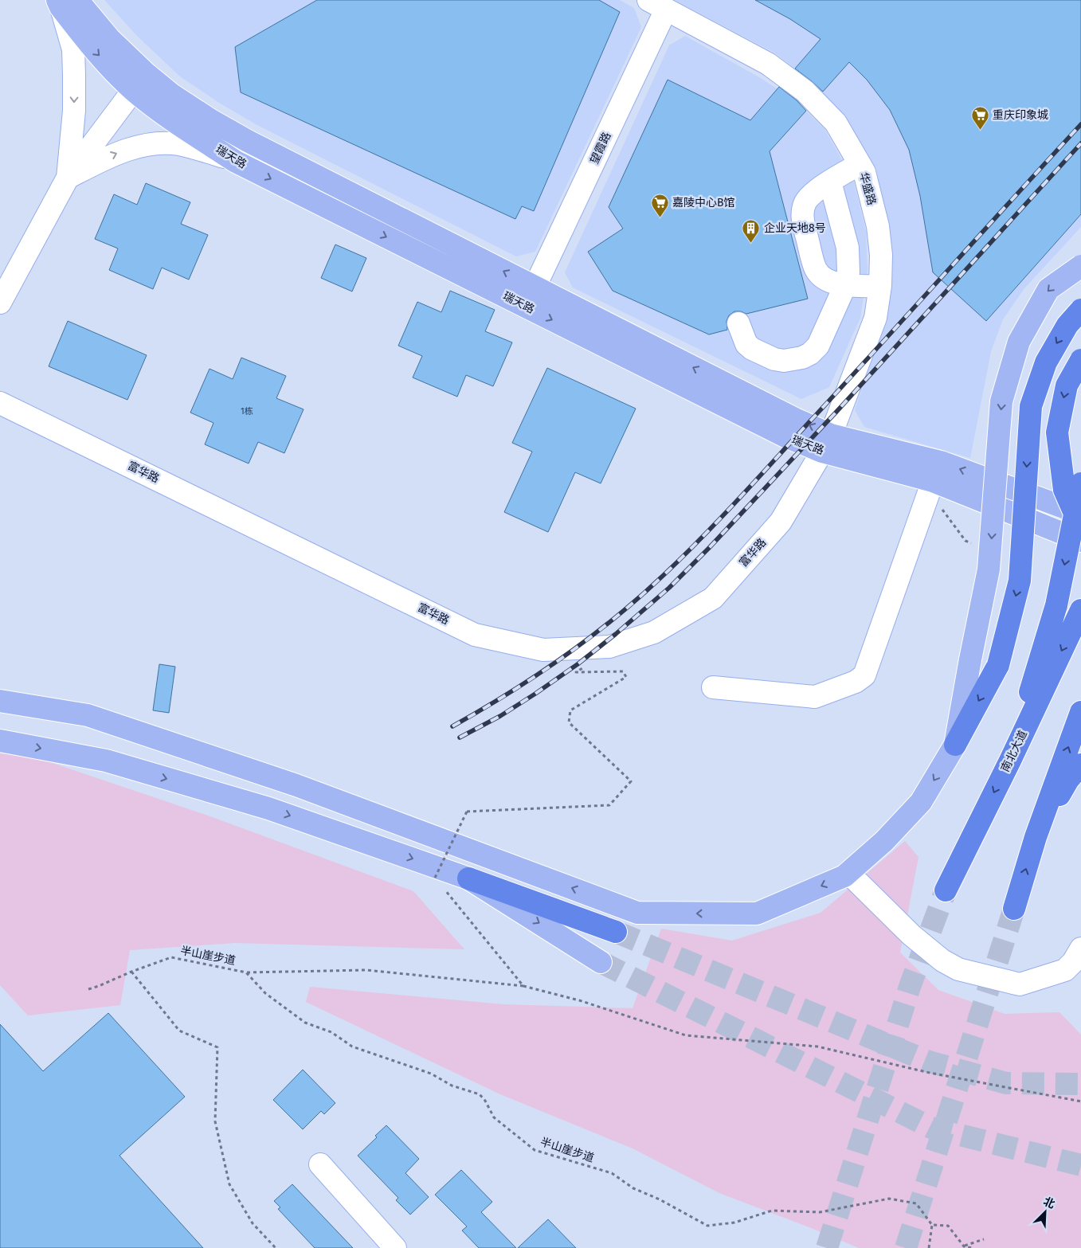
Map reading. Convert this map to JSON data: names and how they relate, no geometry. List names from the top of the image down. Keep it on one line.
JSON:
{"streets":{"highway":["南北大道"],"main road":["瑞天路"],"street":["望霞路","华盛路","富华路"],"path":["半山崖步道"]},"crossings":[["望霞路","瑞天路"],["望霞路","华盛路"],["瑞天路","华盛路"],["瑞天路","富华路"],["华盛路","富华路"]],"places":{"supermarket":["重庆印象城","嘉陵中心B馆"],"building":["企业天地8号"]},"house_numbers":["1栋"],"north":"top right"}
